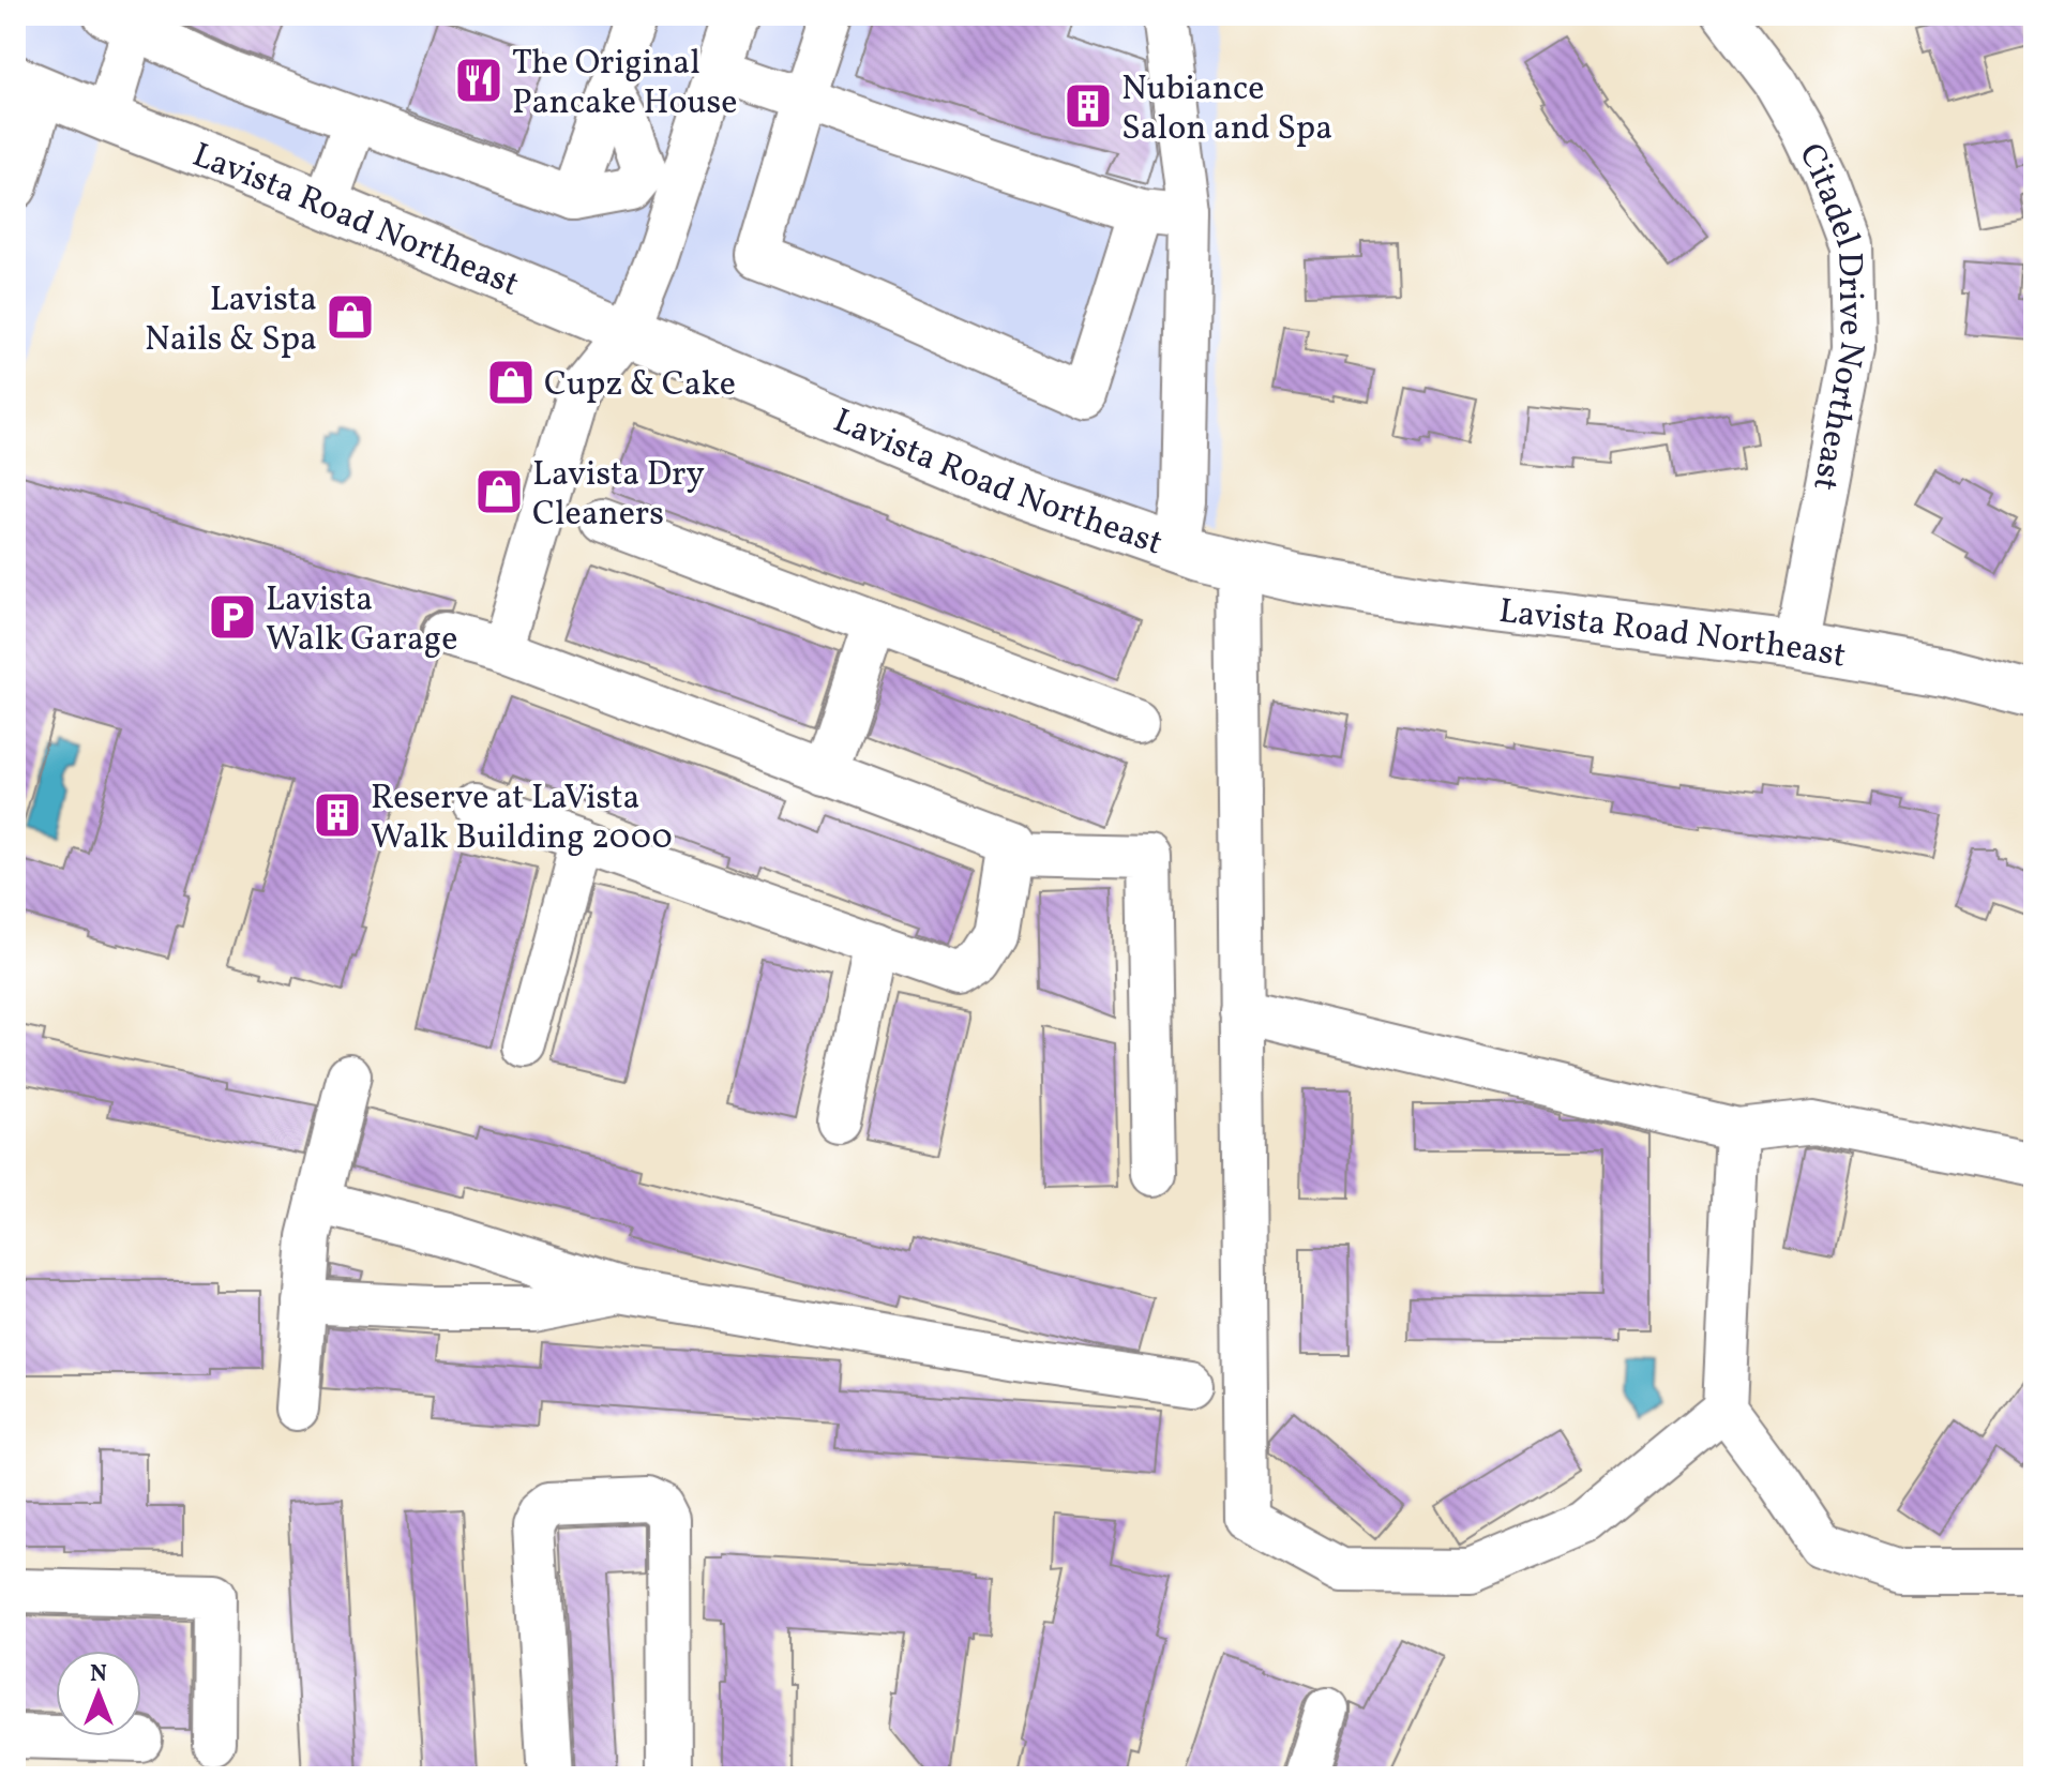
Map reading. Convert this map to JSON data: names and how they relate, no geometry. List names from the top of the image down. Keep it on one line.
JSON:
{"streets":{"main road":["Lavista Road Northeast"],"street":["Citadel Drive Northeast"]},"crossings":[["Lavista Road Northeast","Citadel Drive Northeast"]],"places":{"restaurant":["The Original Pancake House"],"building":["Nubiance Salon and Spa","Reserve at LaVista Walk Building 2000"],"shop":["Lavista Nails & Spa","Cupz & Cake","Lavista Dry Cleaners"],"parking":["Lavista Walk Garage"]},"north":"top"}
